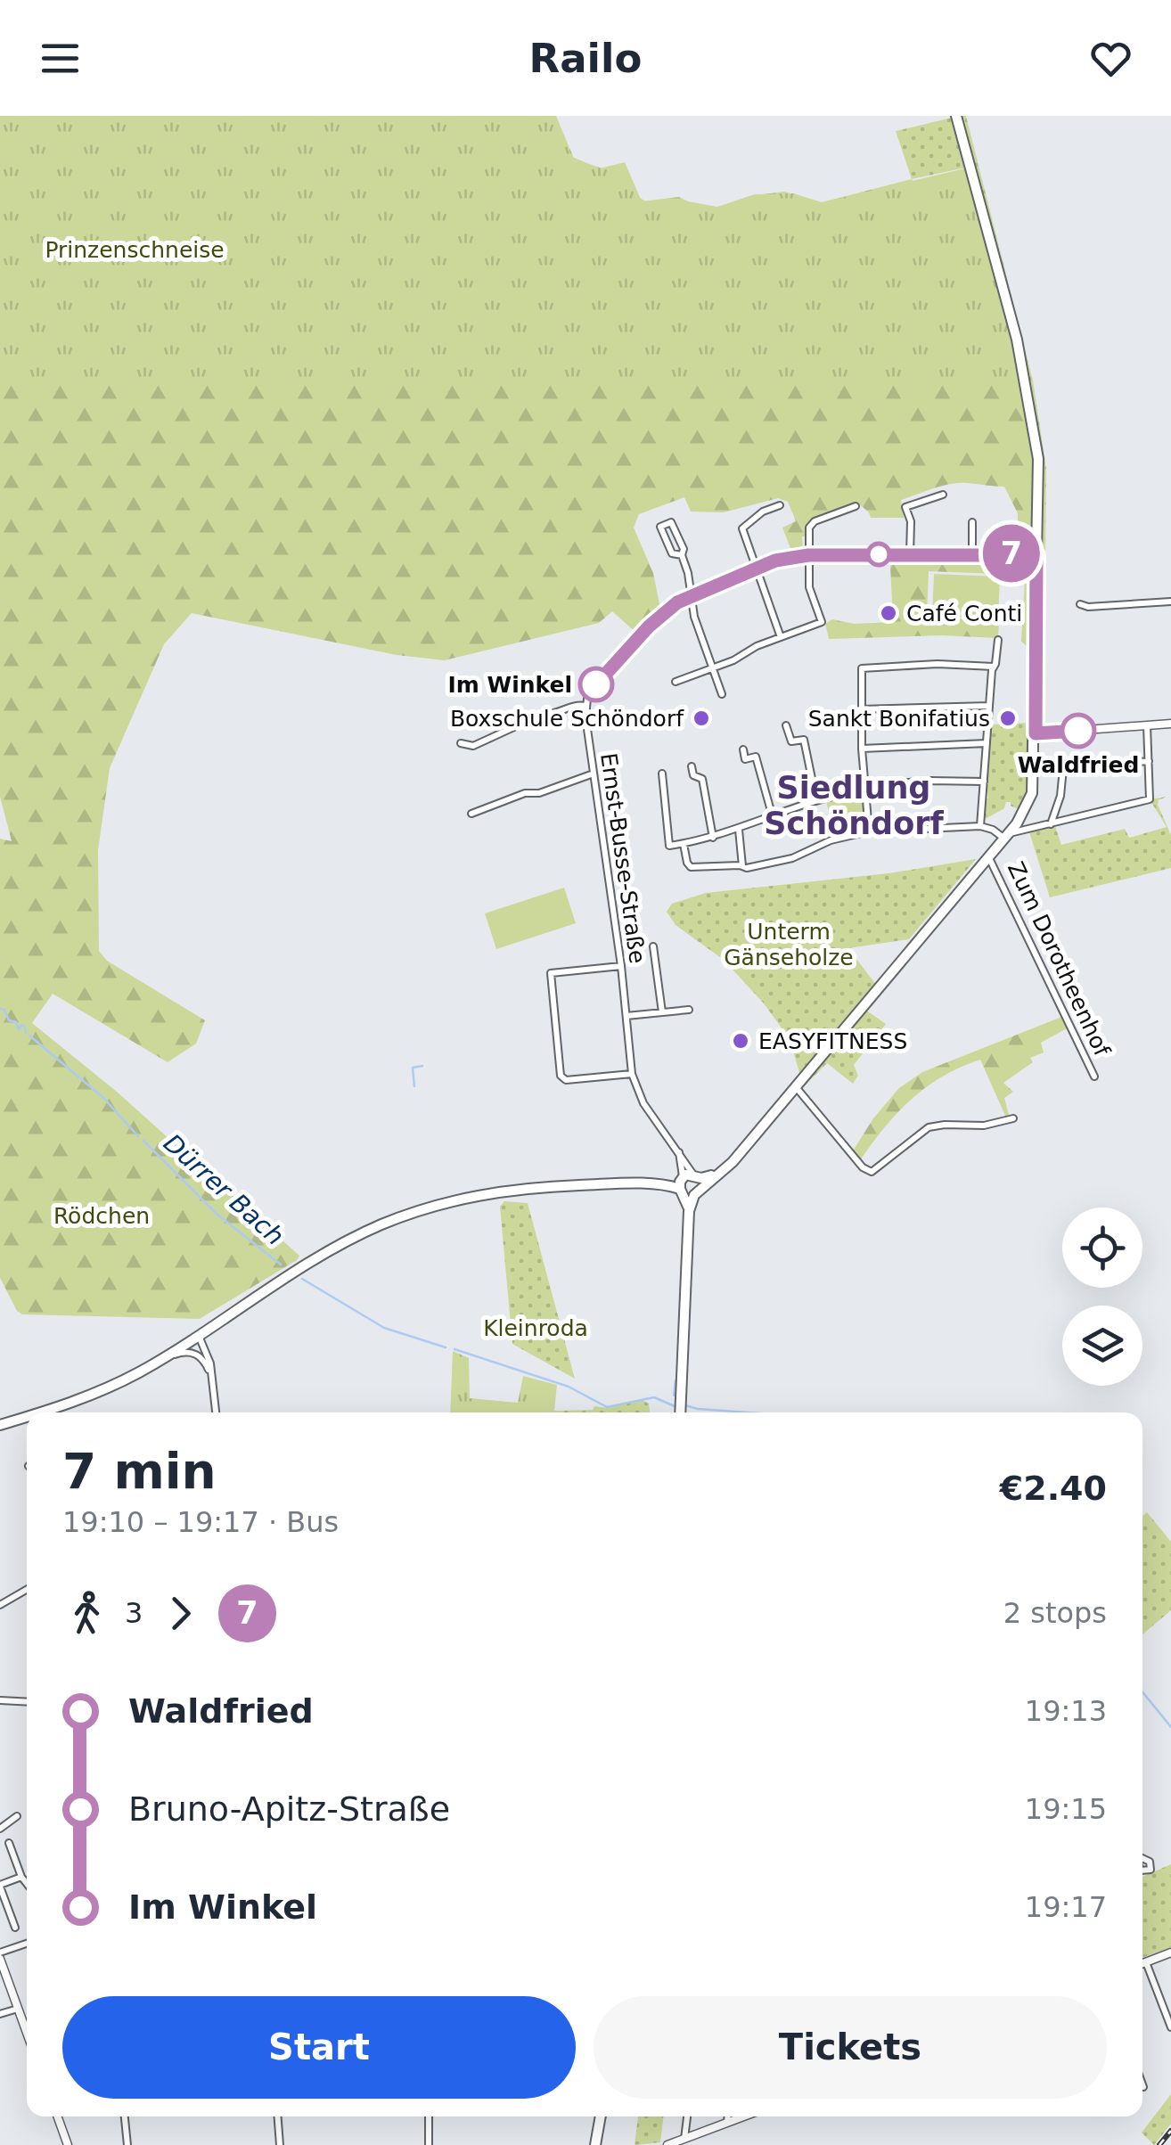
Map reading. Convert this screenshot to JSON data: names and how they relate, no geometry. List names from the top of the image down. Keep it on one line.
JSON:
{"streets":{"street":["Ernst-Busse-Straße","Zum Dorotheenhof"]},"districts":["Siedlung Schöndorf"],"water":["Dürrer Bach"],"parks":["Prinzenschneise","Unterm Gänseholze","Rödchen","Kleinroda"],"places":["Café Conti","Im Winkel","Boxschule Schöndorf","Sankt Bonifatius","Waldfried","EASYFITNESS"],"lines":["bus line 7"],"page":{"header":"Railo","on_map":"7","heading":["7 min","19:10 – 19:17 · Bus","€2.40"],"legs":["3","7","2 stops"],"list":[{"name":"Waldfried","value":"19:13"},{"name":"Bruno-Apitz-Straße","value":"19:15"},{"name":"Im Winkel","value":"19:17"}],"buttons":["Start","Tickets"]}}
